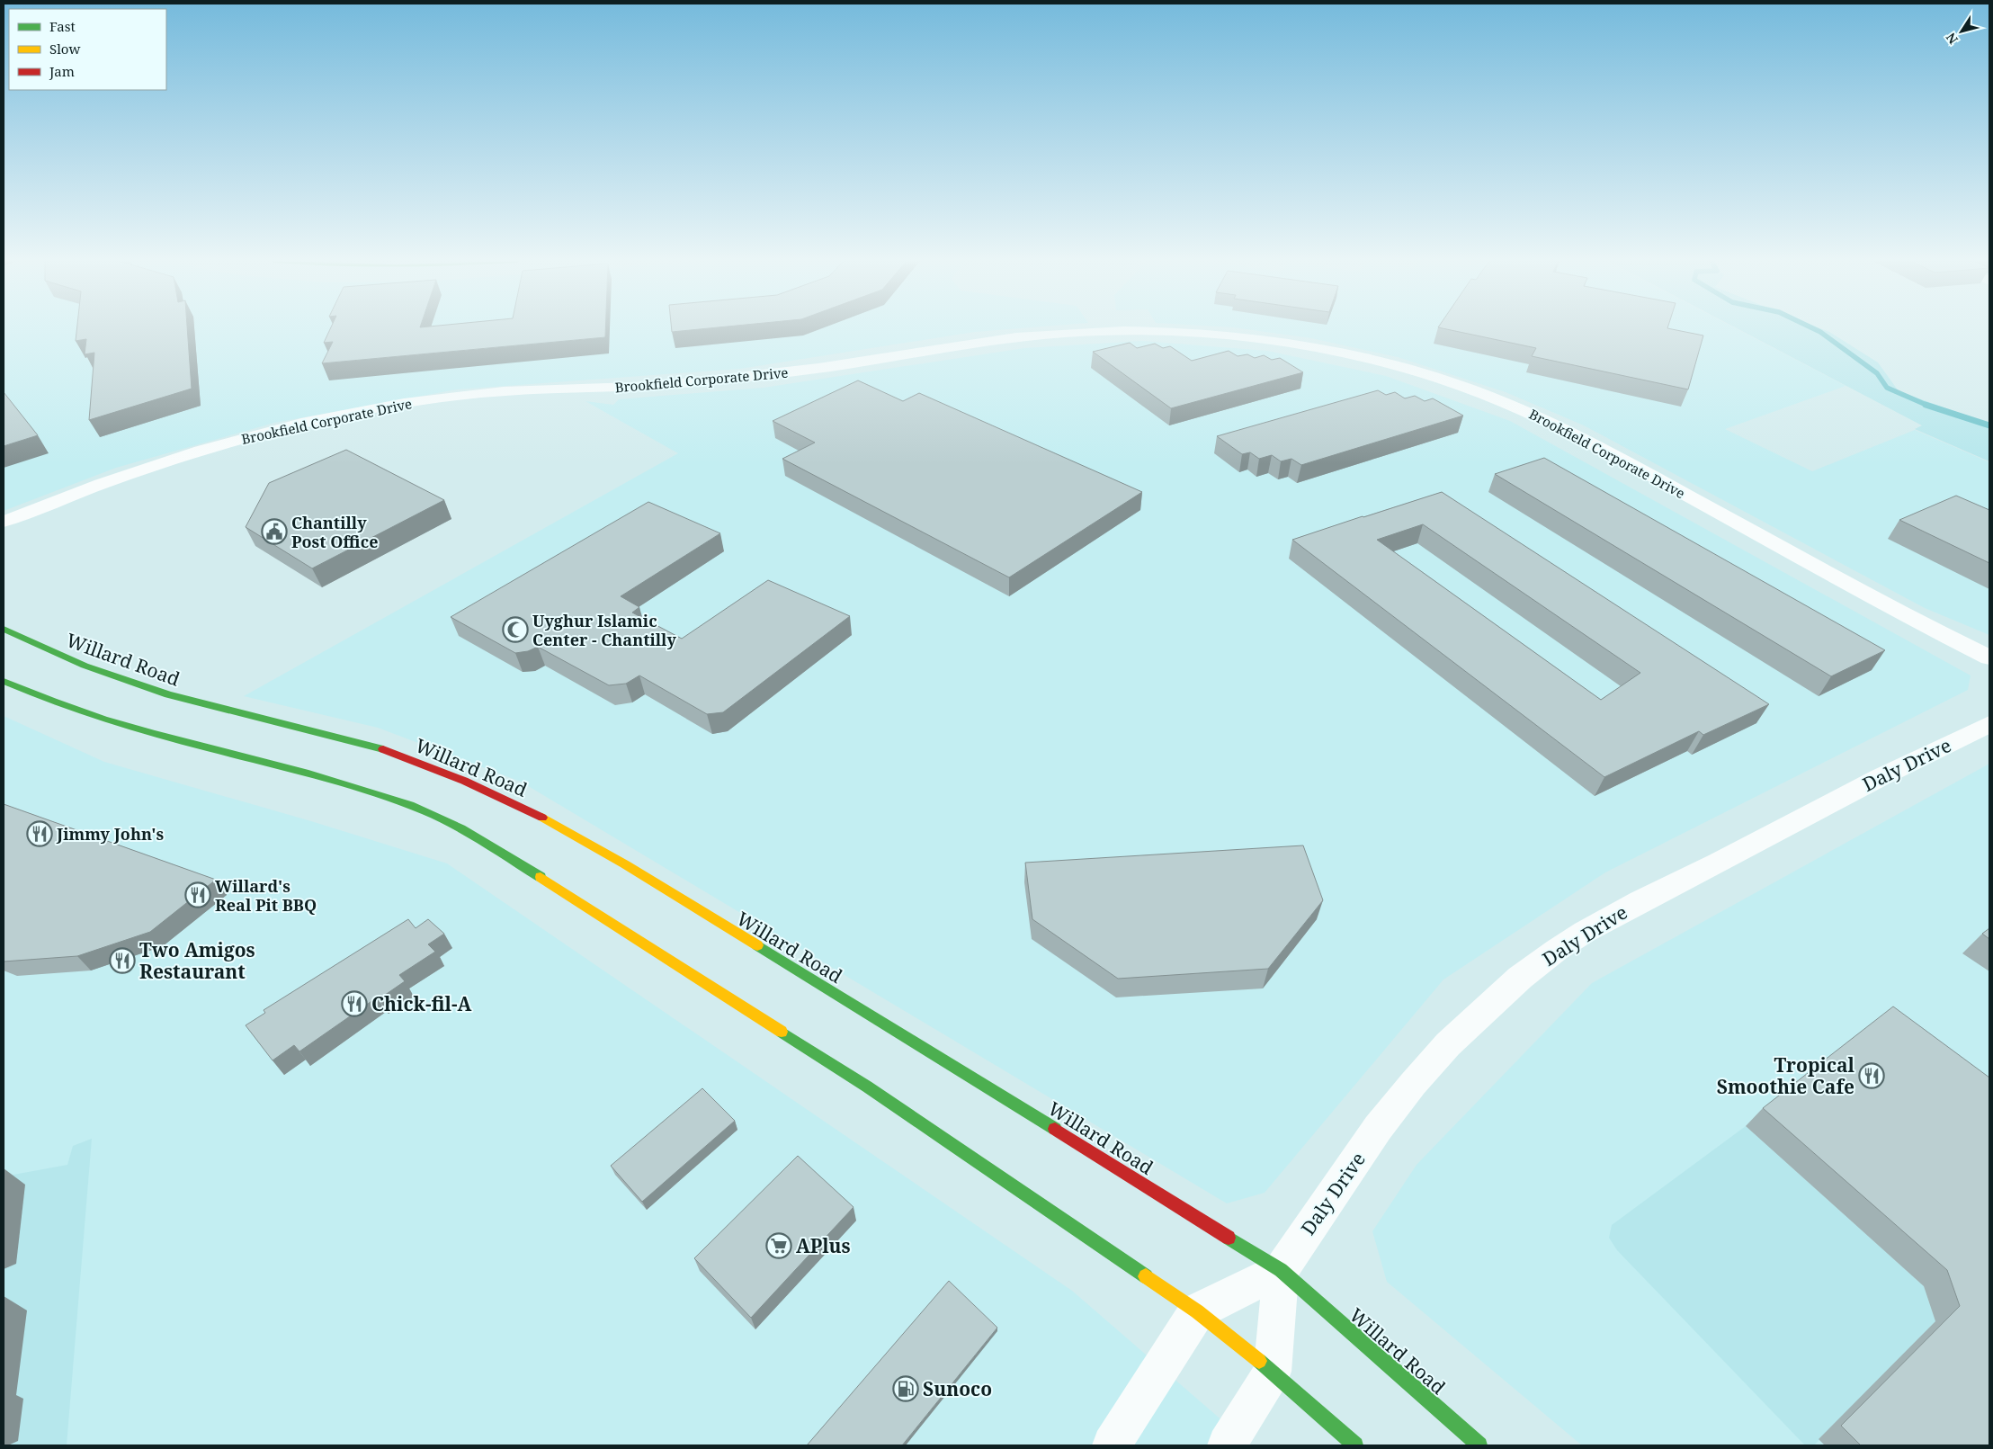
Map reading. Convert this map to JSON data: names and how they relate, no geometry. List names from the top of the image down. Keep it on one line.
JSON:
{"streets":{"main road":["Willard Road"],"street":["Brookfield Corporate Drive","Daly Drive"]},"crossings":[["Willard Road","Daly Drive"]],"places":{"public building":["Chantilly Post Office"],"mosque":["Uyghur Islamic Center - Chantilly"],"restaurant":["Jimmy John's","Willard's Real Pit BBQ","Two Amigos Restaurant","Chick-fil-A","Tropical Smoothie Cafe"],"supermarket":["APlus"],"fuel station":["Sunoco"]},"legend":["Fast","Slow","Jam"],"north":"bottom left"}
